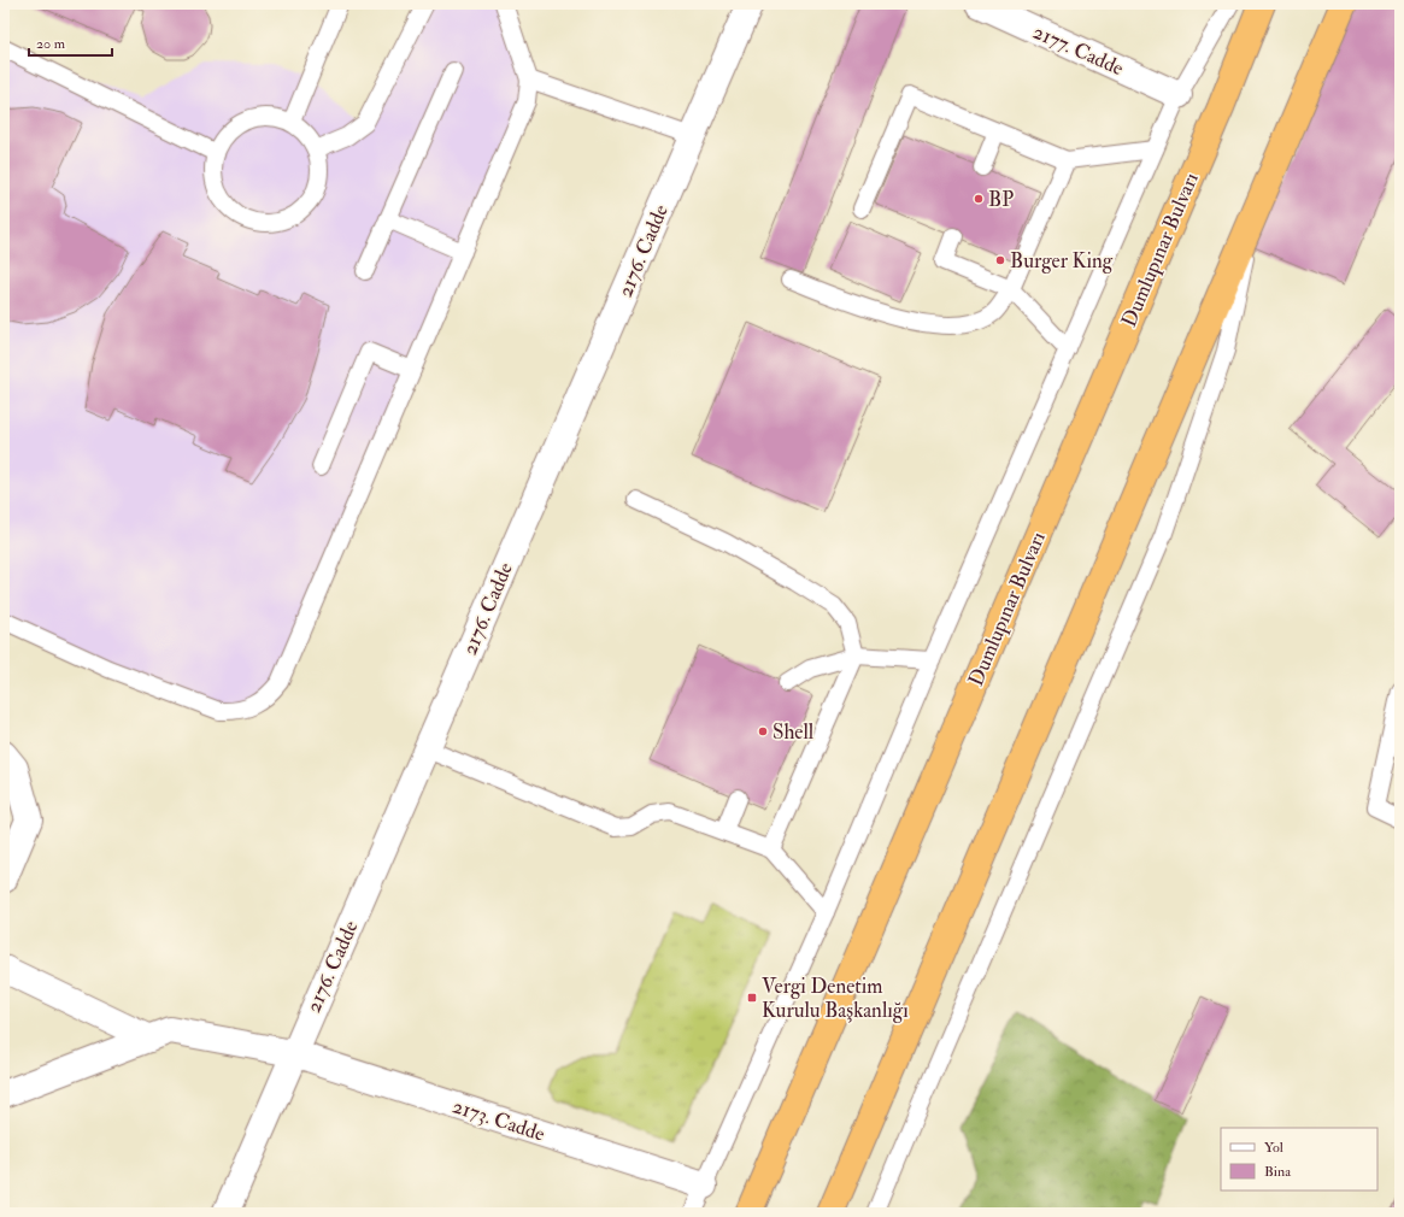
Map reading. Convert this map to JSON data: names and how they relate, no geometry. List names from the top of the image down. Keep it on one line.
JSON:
{"streets":{"highway":["Dumlupınar Bulvarı"],"street":["2177. Cadde","2176. Cadde","2173. Cadde"]},"crossings":[["2176. Cadde","2173. Cadde"]],"places":{"other":["BP","Burger King","Shell"],"transit":["Vergi Denetim Kurulu Başkanlığı"]},"legend":["Yol","Bina"],"scale_bar":"20 m"}
